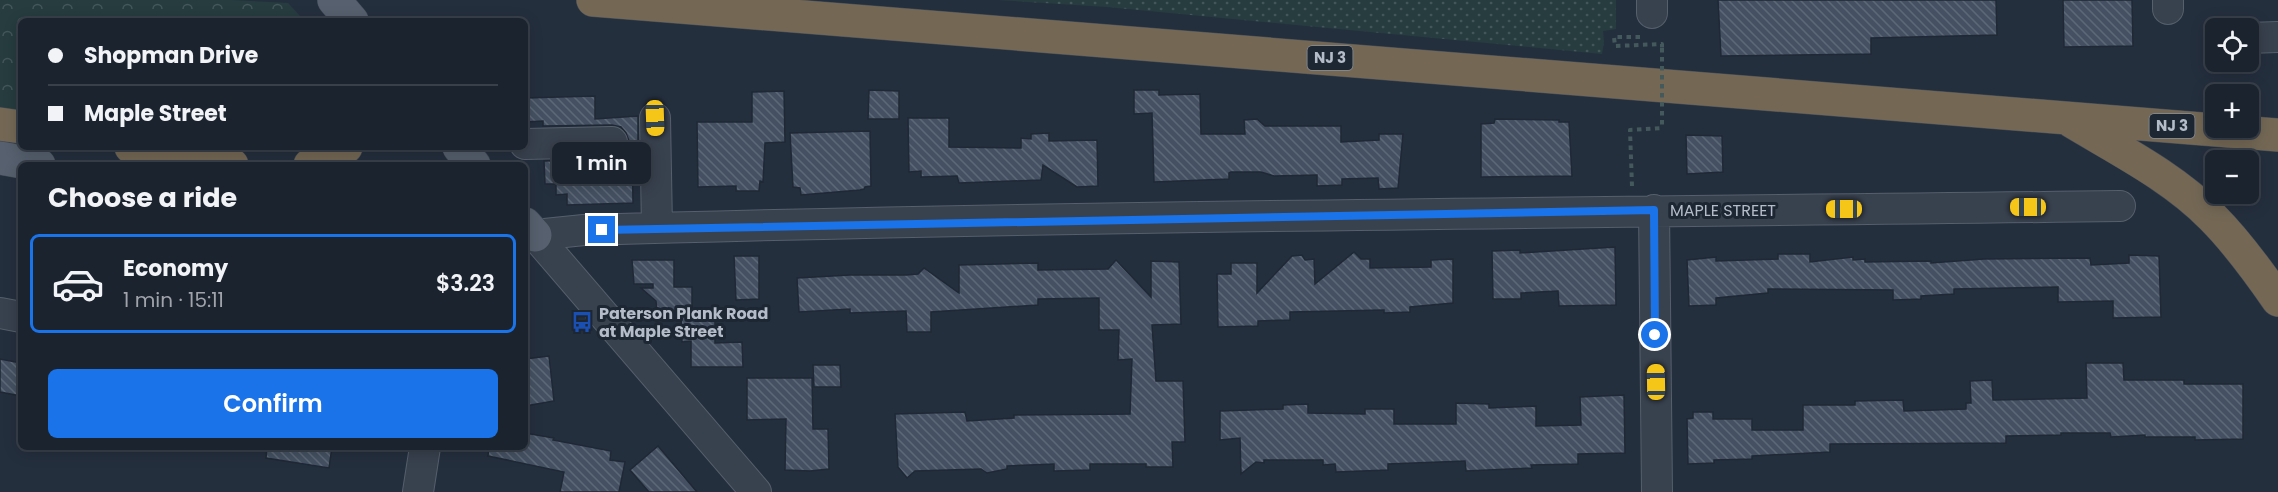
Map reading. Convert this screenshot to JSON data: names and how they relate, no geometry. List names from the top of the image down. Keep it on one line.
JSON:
{"streets":{"highway":["NJ 3"],"street":["MAPLE STREET"]},"places":{"bus stop":["Paterson Plank Road at Maple Street"]},"page":{"map_buttons":["+","−"],"banner":["Shopman Drive","Maple Street"],"bubble":"1 min","heading":"Choose a ride","list":[{"name":"Economy","note":"1 min · 15:11","value":"$3.23"}],"buttons":"Confirm"}}
